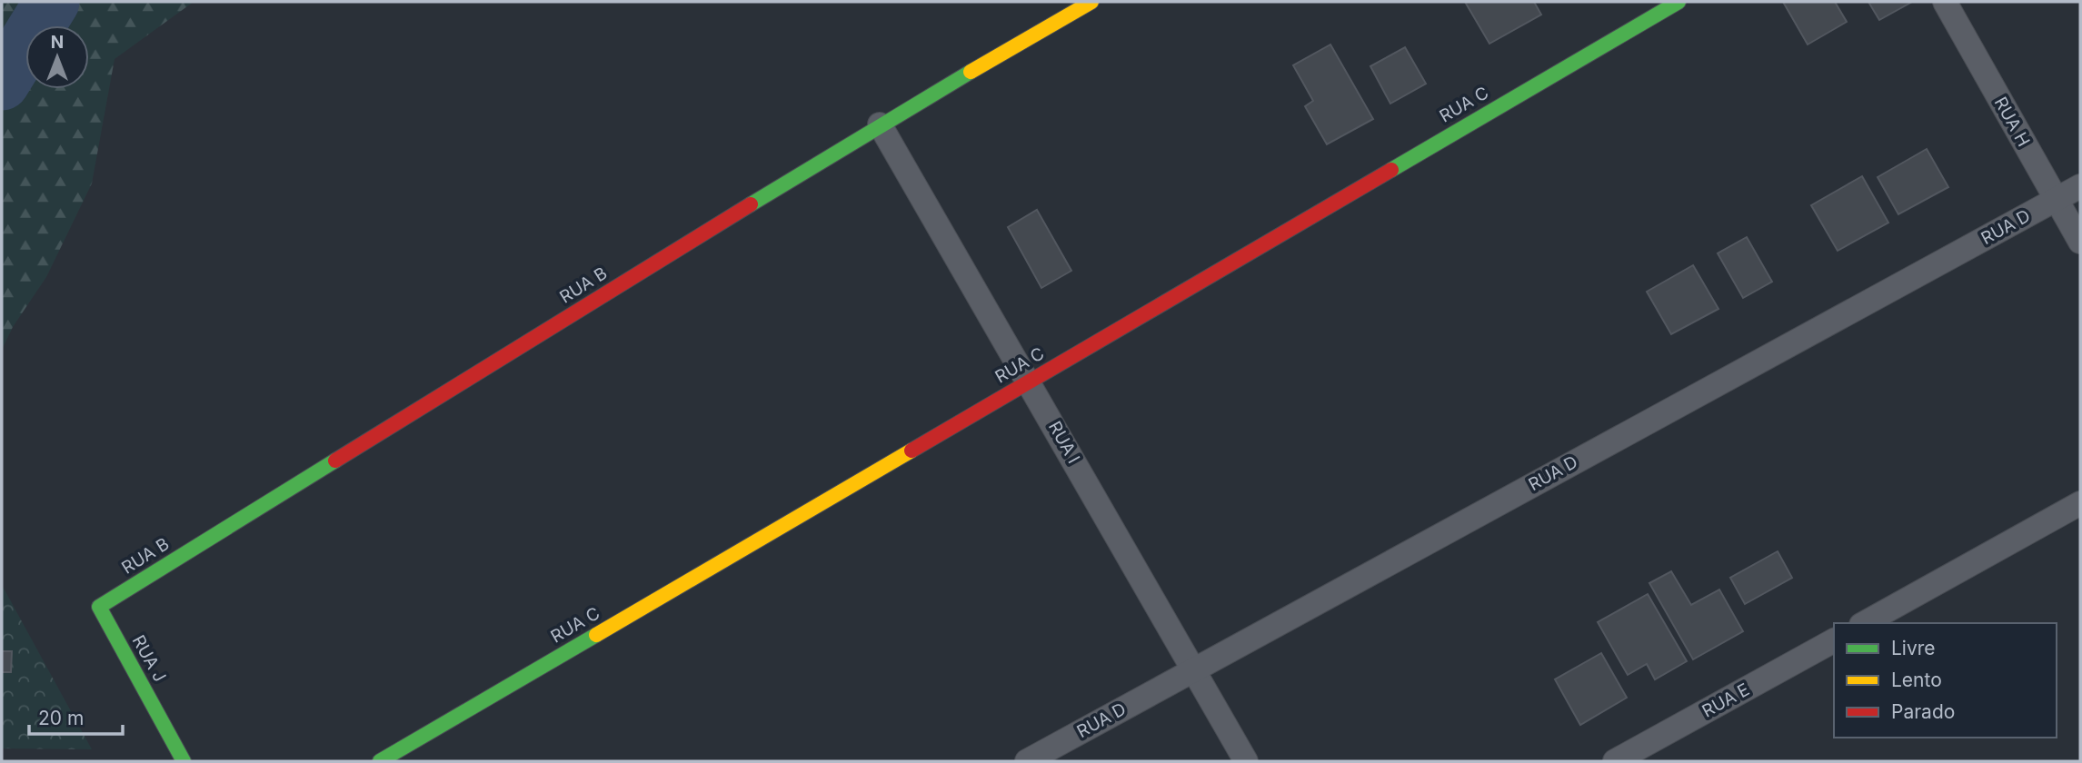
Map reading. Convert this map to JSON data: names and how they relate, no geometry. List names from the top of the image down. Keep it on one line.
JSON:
{"streets":{"street":["RUA C","RUA H","RUA D","RUA B","RUA I","RUA J","RUA E"]},"crossings":[["RUA C","RUA I"],["RUA H","RUA D"],["RUA D","RUA I"],["RUA B","RUA I"],["RUA B","RUA J"]],"legend":["Livre","Lento","Parado"],"scale_bar":"20 m","north":"top"}
